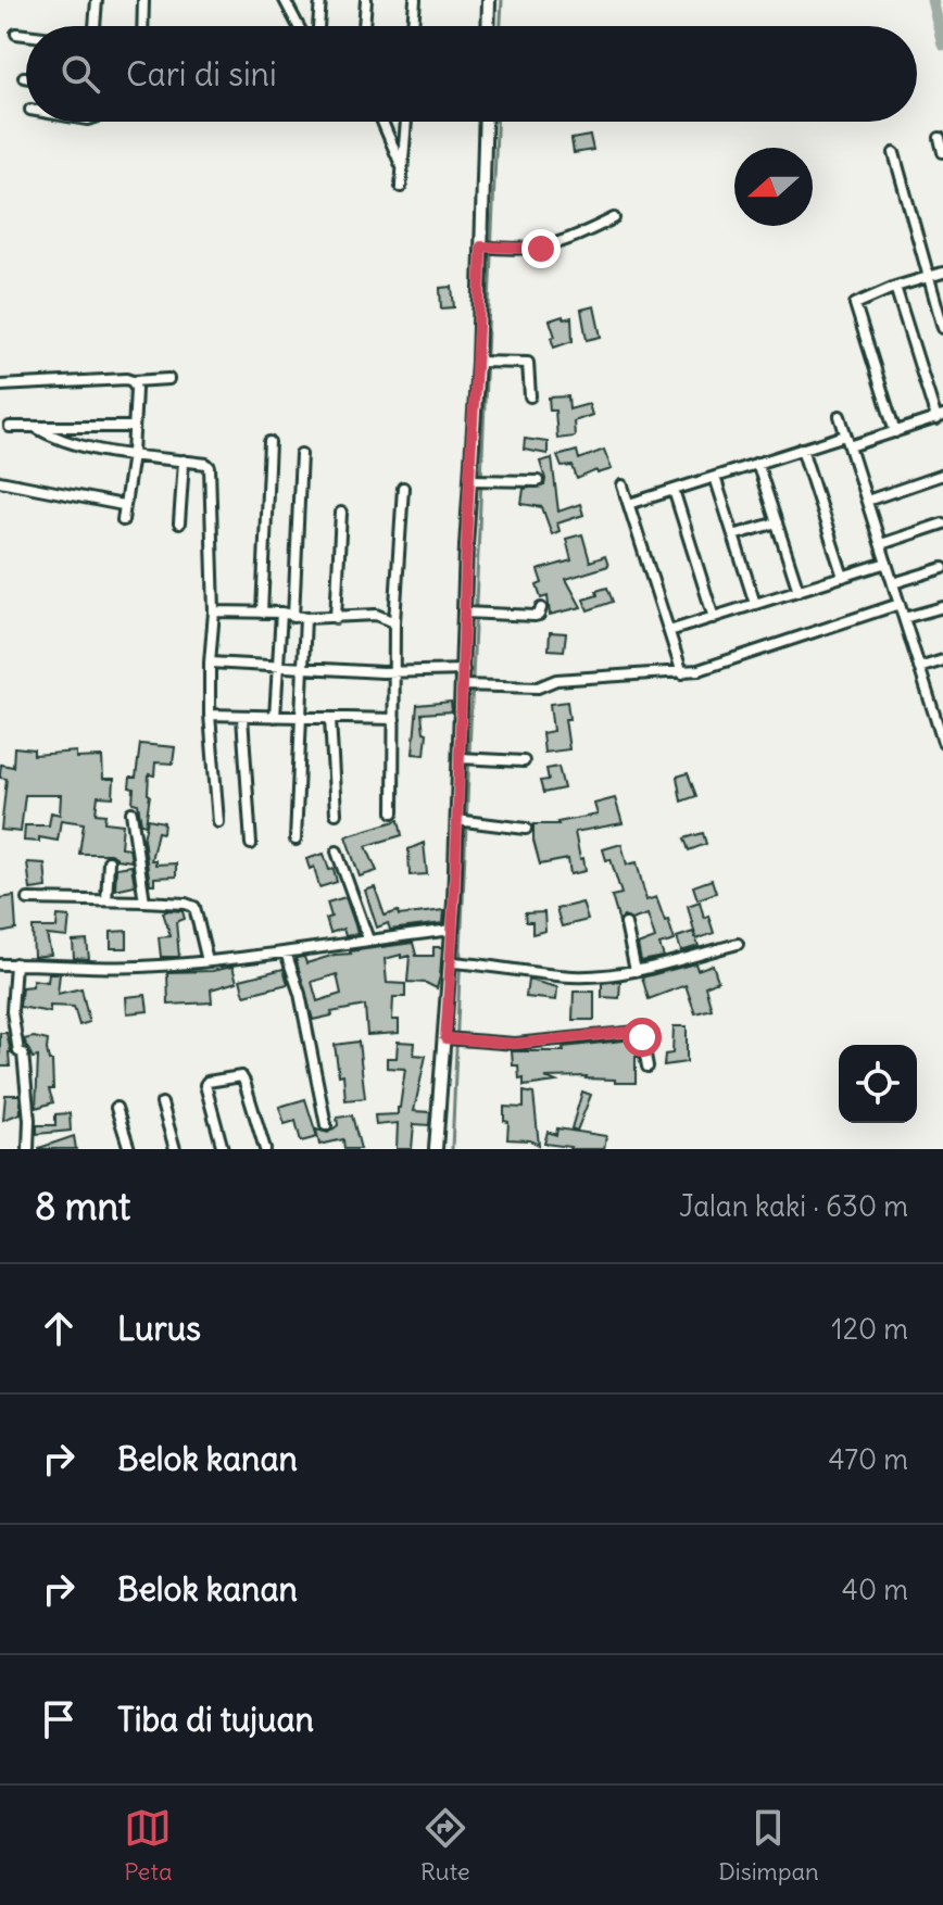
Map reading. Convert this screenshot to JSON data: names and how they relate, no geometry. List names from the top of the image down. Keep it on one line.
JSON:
{"north":"left","page":{"search":"Cari di sini","heading":["8 mnt","Jalan kaki · 630 m"],"list":[["Lurus","120 m"],["Belok kanan","470 m"],["Belok kanan","40 m"],"Tiba di tujuan"],"nav":["Peta","Rute","Disimpan"]}}
